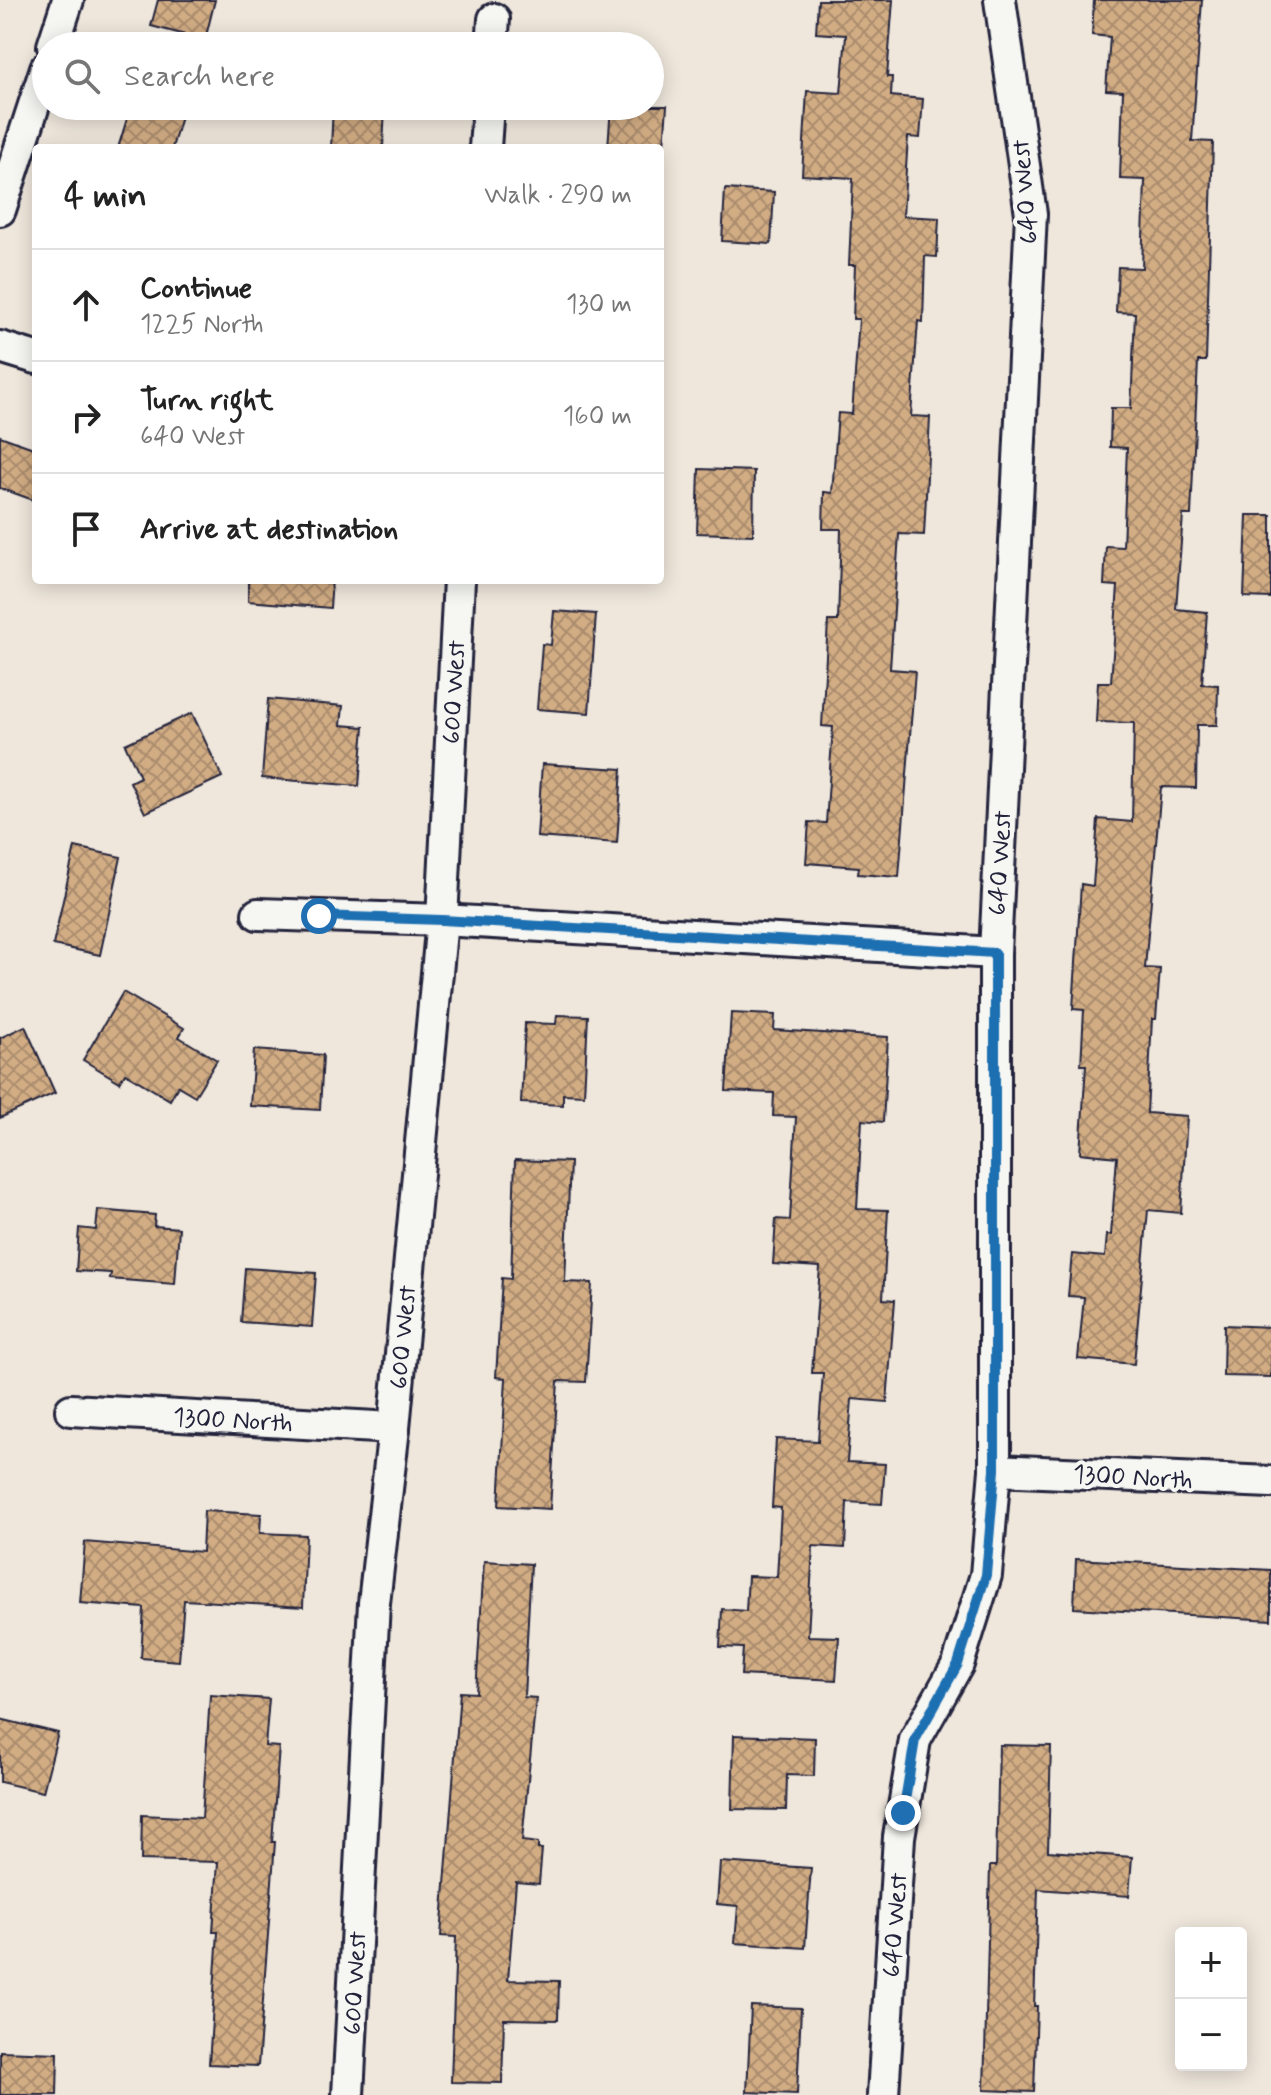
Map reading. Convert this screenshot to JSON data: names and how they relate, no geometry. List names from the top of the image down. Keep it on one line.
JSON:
{"streets":{"street":["640 West","600 West","1300 North"]},"crossings":[["640 West","1300 North"],["600 West","1300 North"]],"page":{"search":"Search here","heading":["4 min","Walk · 290 m"],"list":[["Continue","1225 North","130 m"],["Turn right","640 West","160 m"],"Arrive at destination"],"map_buttons":["+","−"]}}
